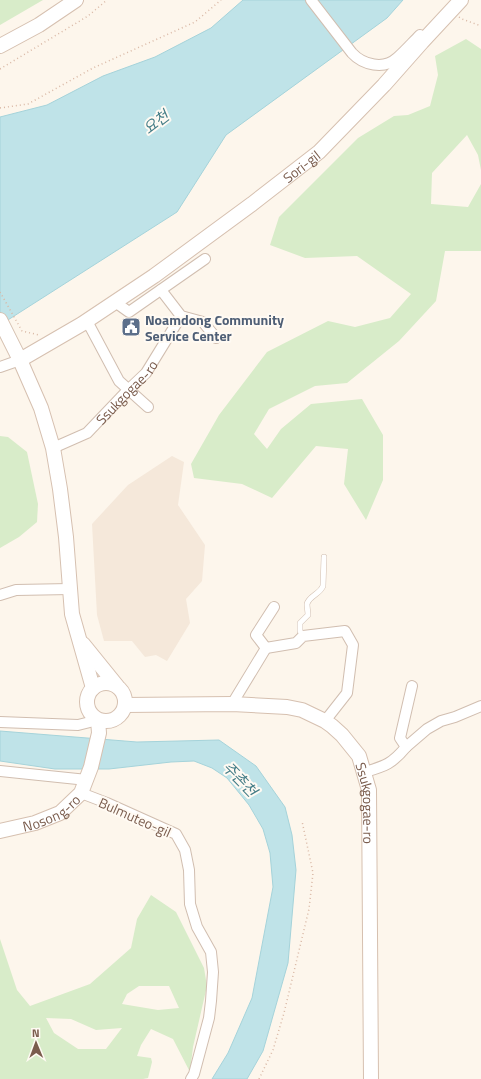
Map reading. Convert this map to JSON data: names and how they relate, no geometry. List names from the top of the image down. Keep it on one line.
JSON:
{"streets":{"main road":["Sori-gil","Ssukgogae-ro","Nosong-ro"],"street":["Bulmuteo-gil"]},"crossings":[["Ssukgogae-ro","Nosong-ro"],["Nosong-ro","Bulmuteo-gil"]],"water":["요천","주촌천"],"places":{"public building":["Noamdong Community Service Center"]},"north":"top"}
